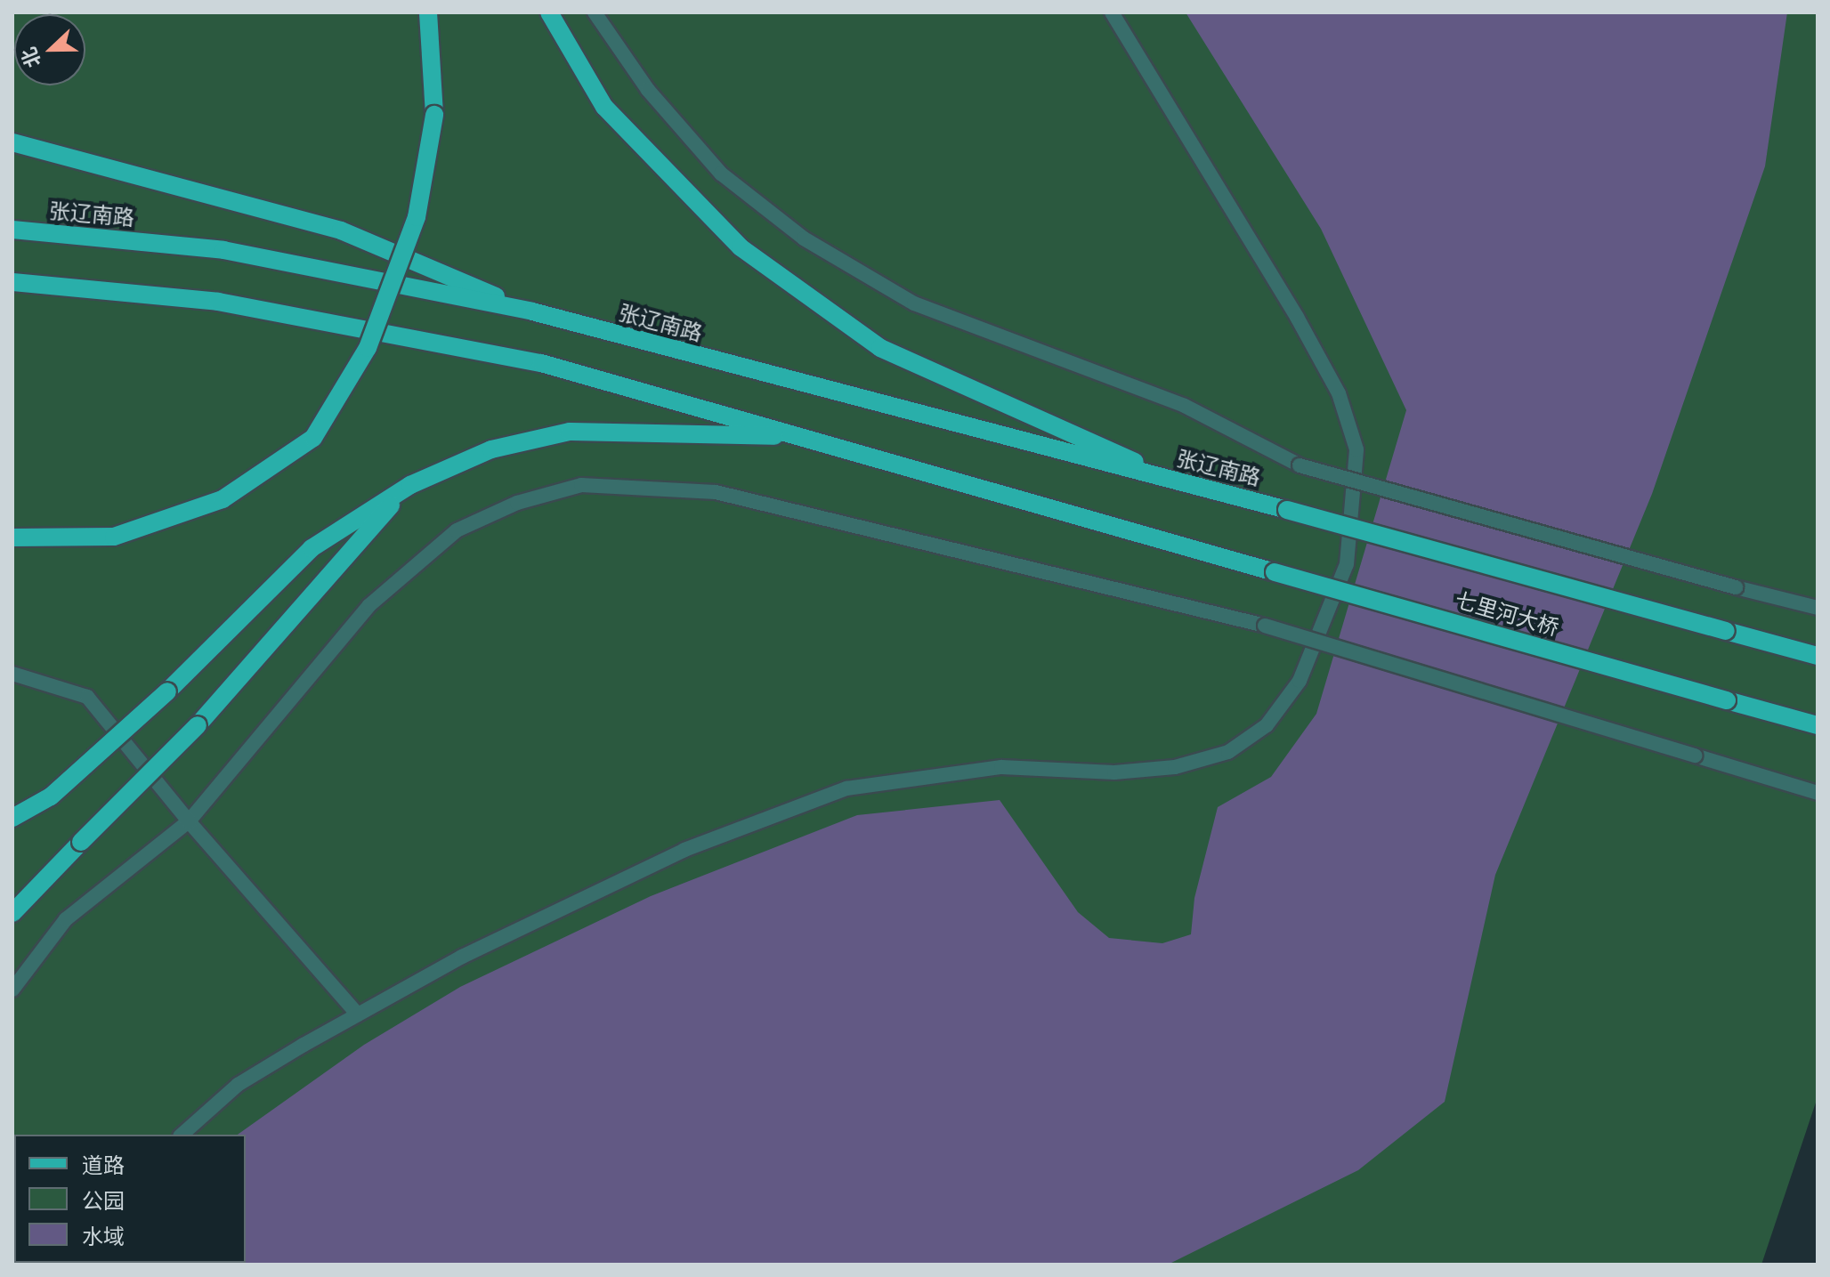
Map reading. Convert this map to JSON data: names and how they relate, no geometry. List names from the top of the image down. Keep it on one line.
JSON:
{"streets":{"main road":["张辽南路","七里河大桥"]},"crossings":[["张辽南路","七里河大桥"]],"legend":["道路","公园","水域"],"north":"left"}
